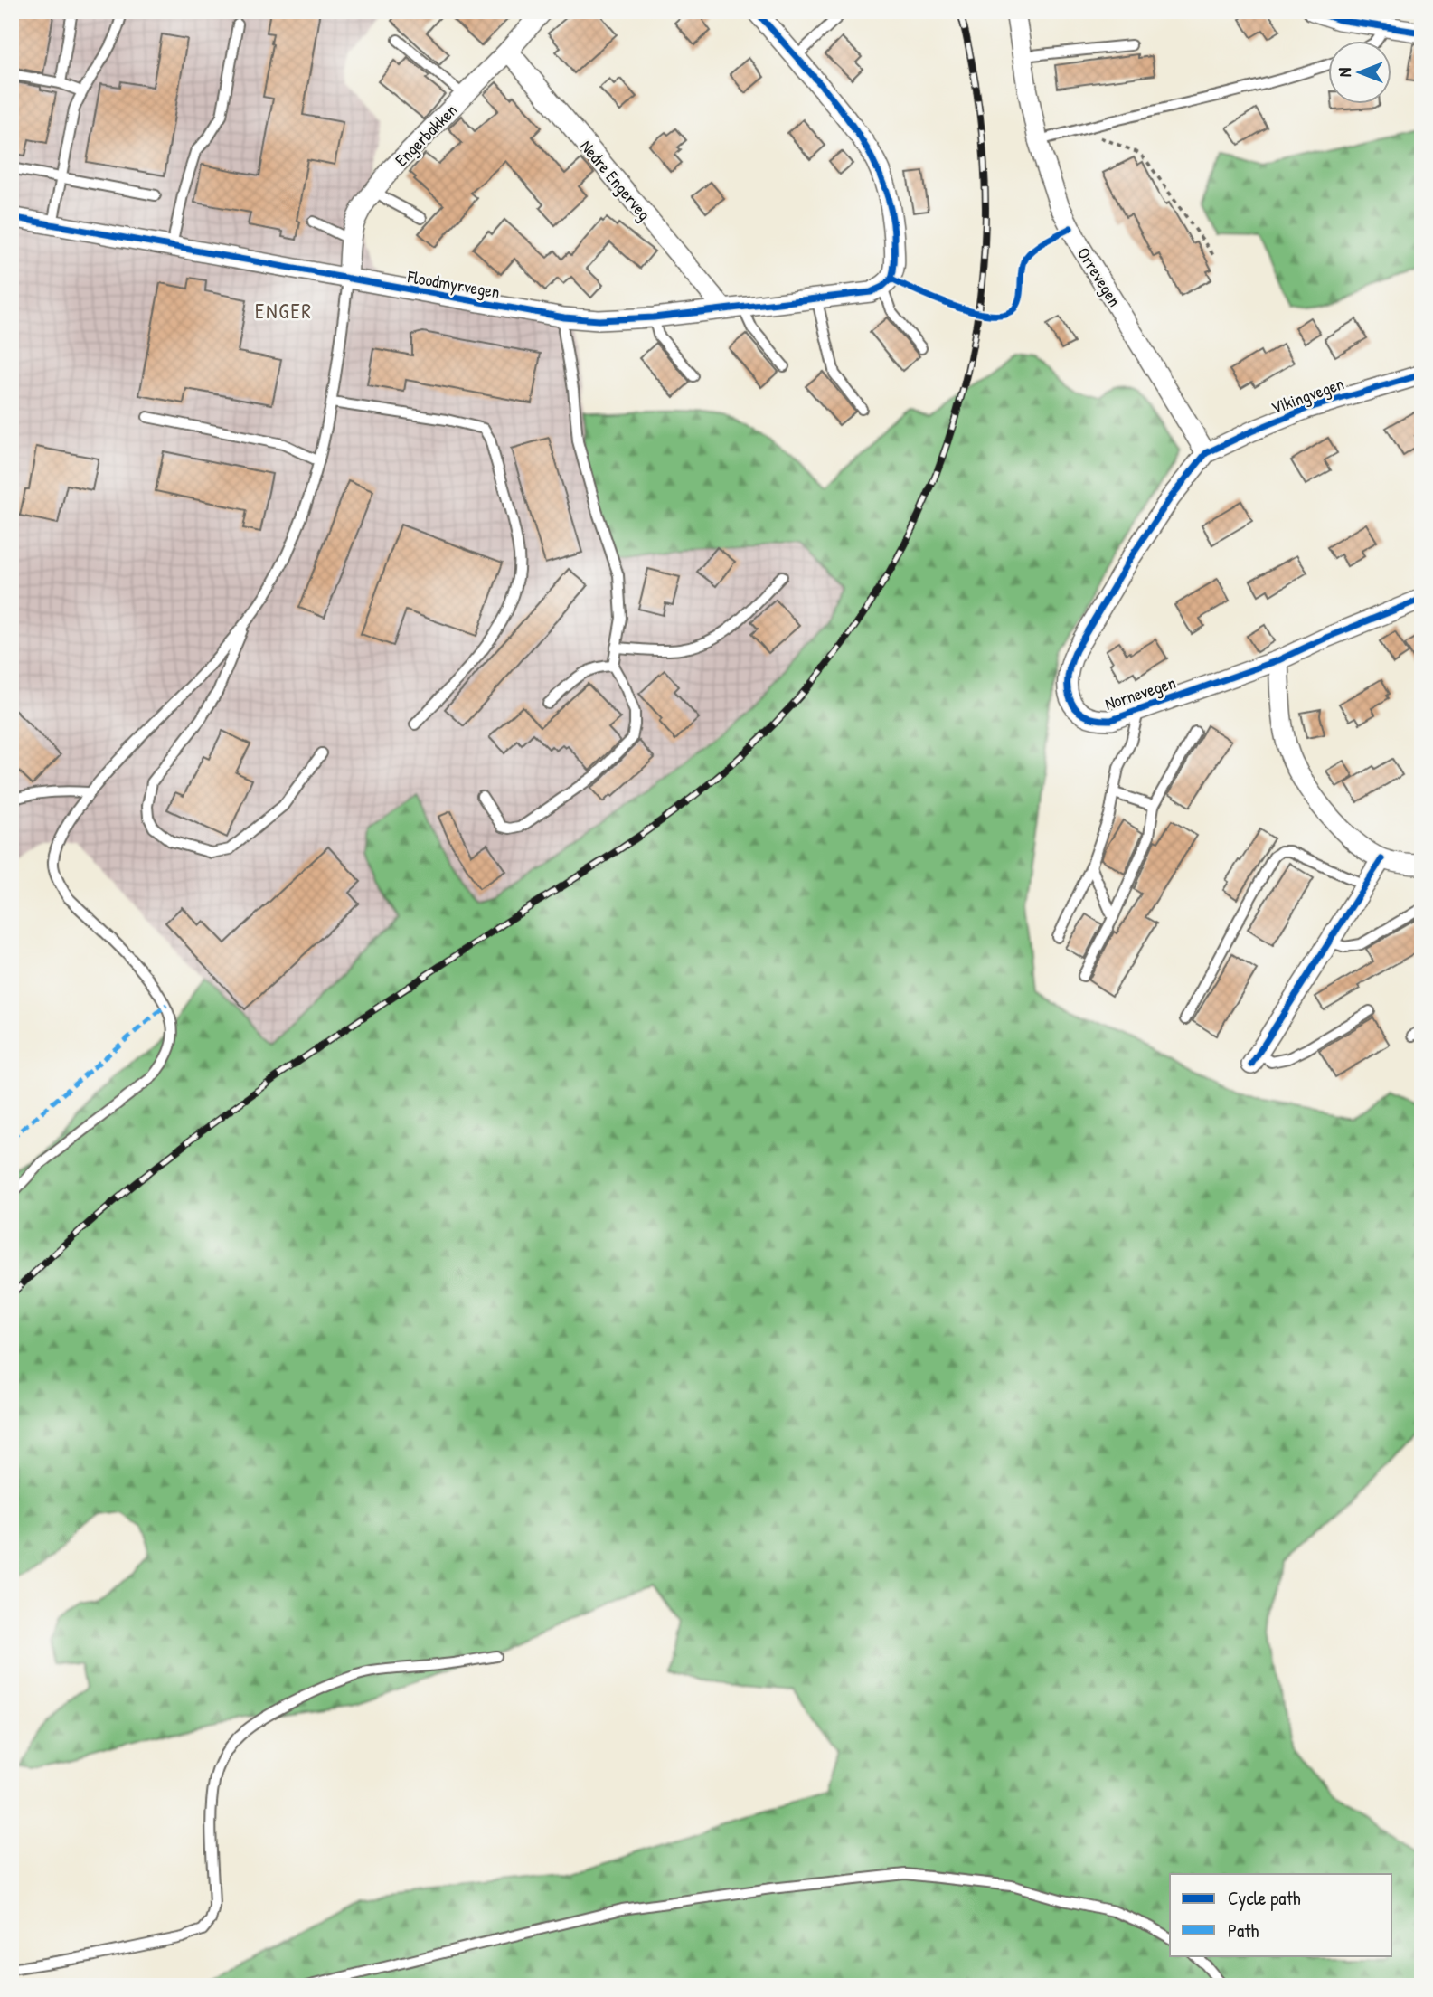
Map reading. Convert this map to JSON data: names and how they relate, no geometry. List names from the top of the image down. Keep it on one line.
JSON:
{"streets":{"street":["Engerbakken","Nedre Engerveg","Orrevegen","Floodmyrvegen","Vikingvegen","Nornevegen"]},"crossings":[["Engerbakken","Nedre Engerveg"],["Engerbakken","Floodmyrvegen"],["Nedre Engerveg","Floodmyrvegen"],["Orrevegen","Vikingvegen"],["Orrevegen","Nornevegen"],["Vikingvegen","Nornevegen"]],"districts":["ENGER"],"legend":["Cycle path","Path"],"north":"left"}
